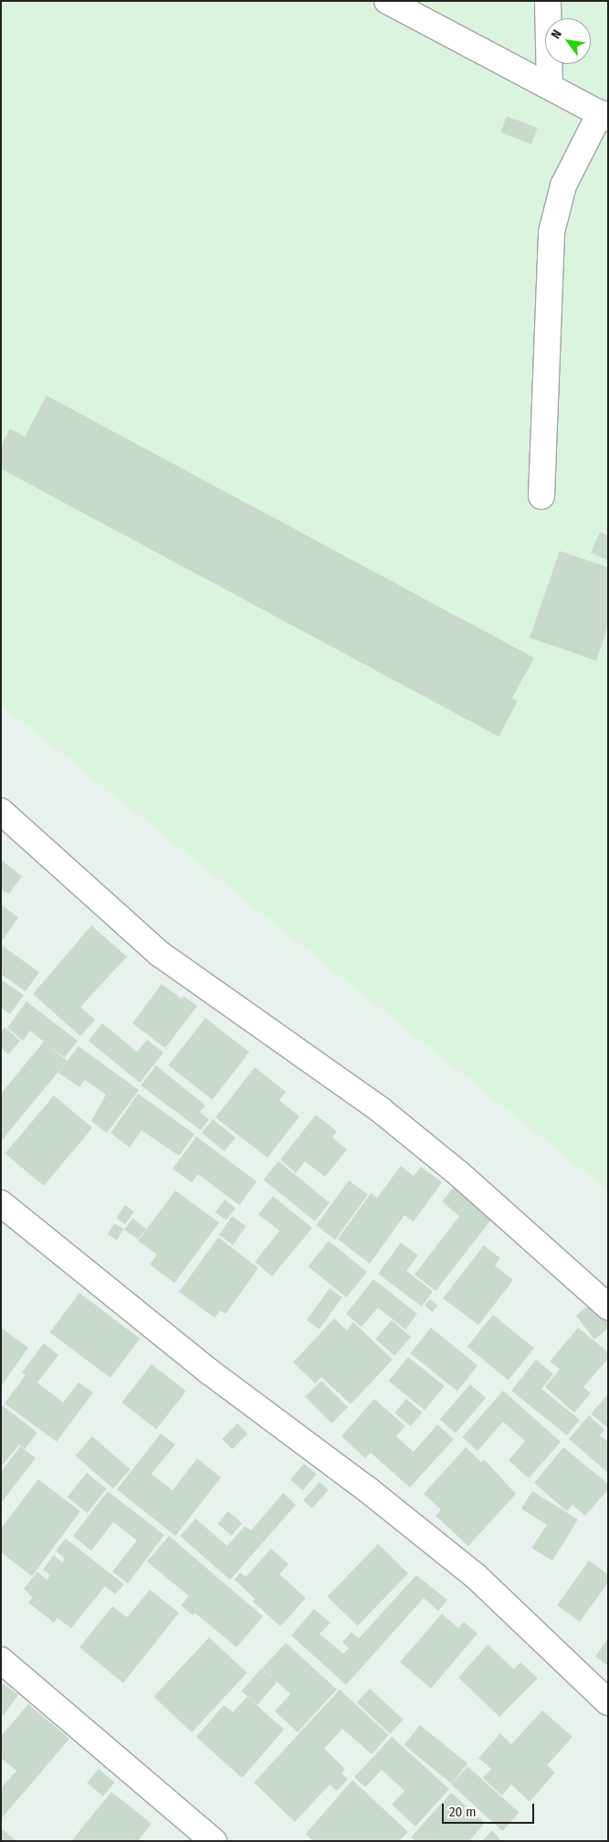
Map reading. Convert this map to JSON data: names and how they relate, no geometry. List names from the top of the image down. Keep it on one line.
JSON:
{"scale_bar":"20 m","north":"top left"}
